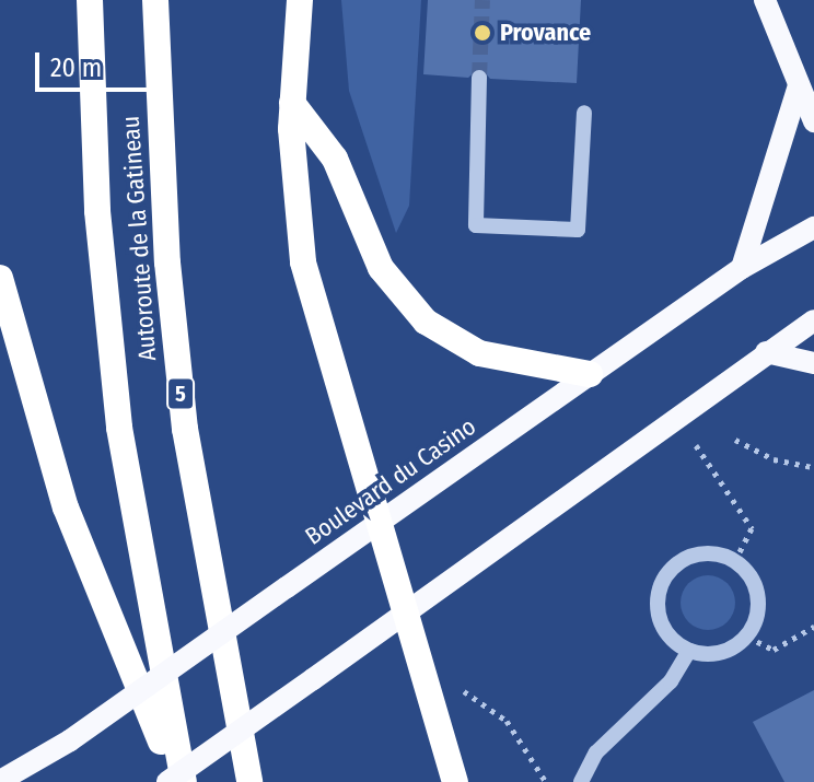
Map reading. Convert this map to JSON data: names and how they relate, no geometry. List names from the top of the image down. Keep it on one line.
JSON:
{"streets":{"highway":["Autoroute de la Gatineau","5"],"main road":["Boulevard du Casino"]},"places":["Provance"],"scale_bar":"20 m"}
